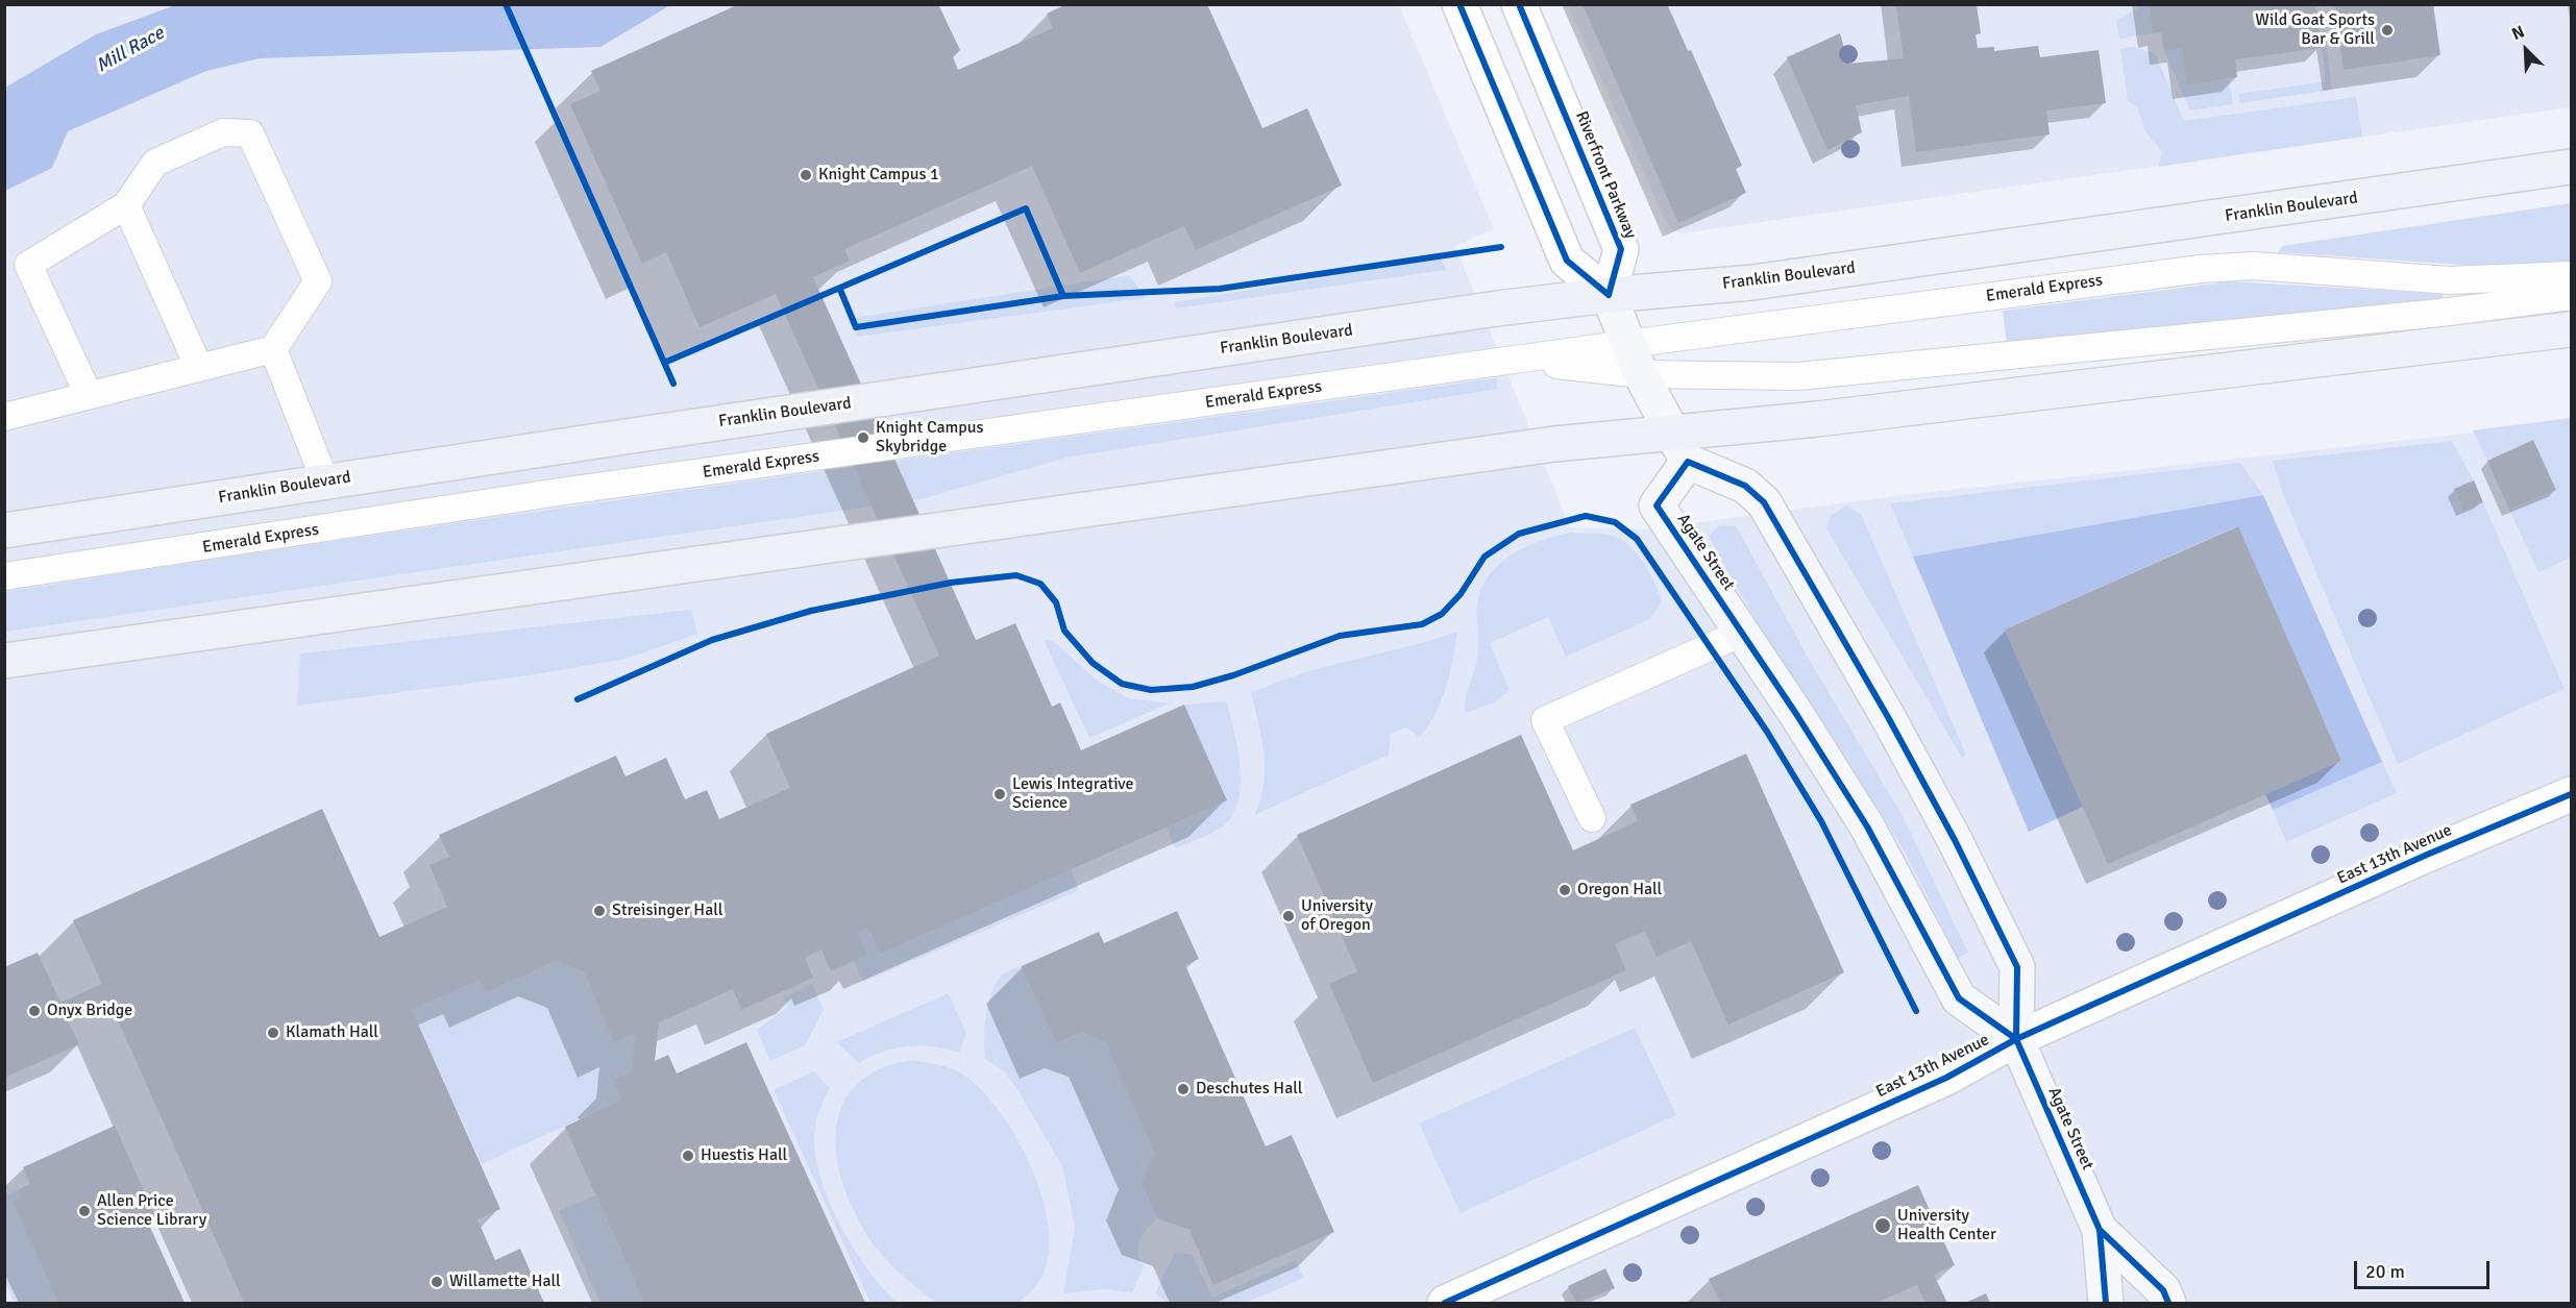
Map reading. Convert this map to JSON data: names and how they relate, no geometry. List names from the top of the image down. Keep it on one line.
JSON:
{"streets":{"main road":["Franklin Boulevard"],"street":["Riverfront Parkway","Agate Street","East 13th Avenue"],"lane":["Emerald Express"]},"crossings":[["Riverfront Parkway","Franklin Boulevard"],["Agate Street","East 13th Avenue"]],"water":["Mill Race"],"places":["Wild Goat Sports Bar & Grill","Knight Campus 1","Knight Campus Skybridge","Lewis Integrative Science","Oregon Hall","Streisinger Hall","University of Oregon","Onyx Bridge","Klamath Hall","Deschutes Hall","Huestis Hall","Allen Price Science Library","University Health Center","Willamette Hall"],"scale_bar":"20 m","north":"top left"}
